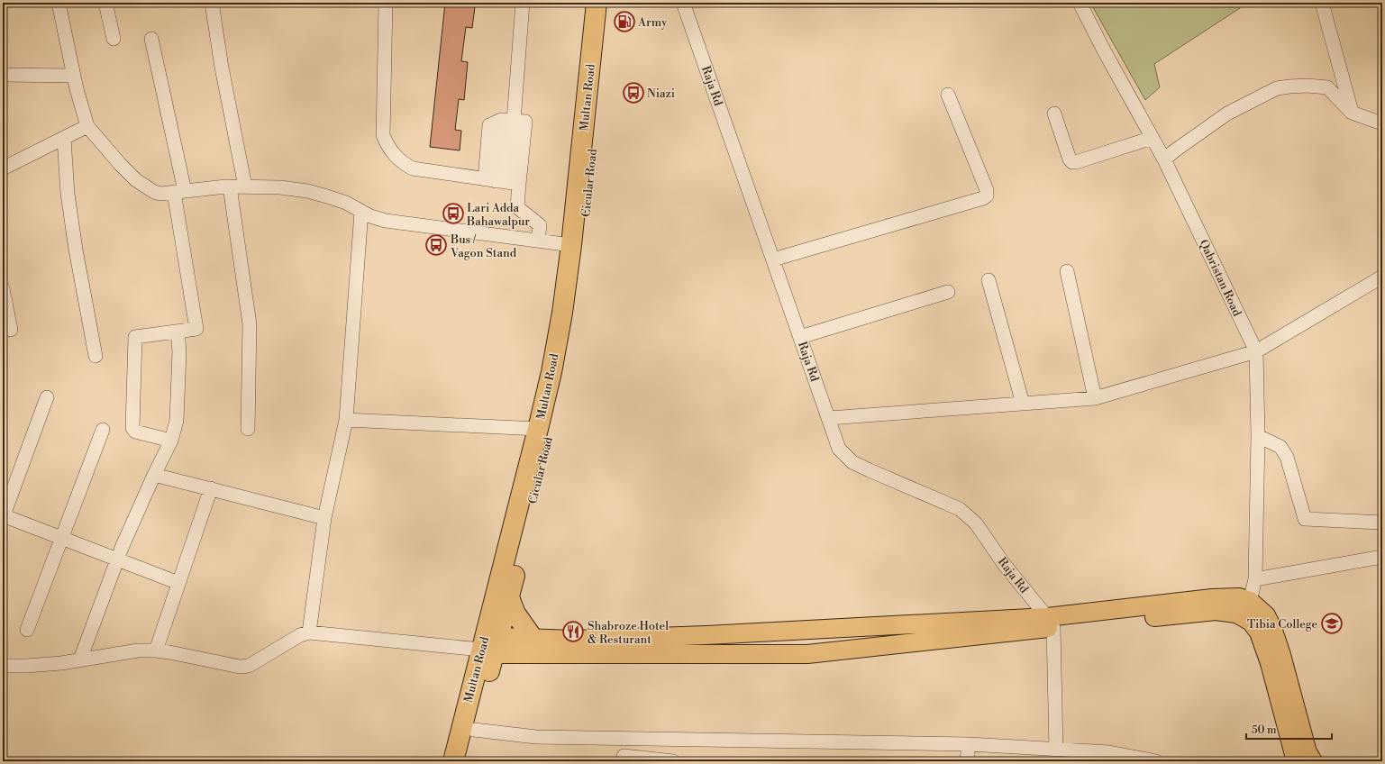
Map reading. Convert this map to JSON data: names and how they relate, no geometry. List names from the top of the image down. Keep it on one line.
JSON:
{"streets":{"highway":["Multan Road","Cicular Road"],"street":["Raja Rd","Qabristan Road"]},"crossings":[["Multan Road","Cicular Road"]],"places":{"fuel station":["Army"],"bus stop":["Niazi","Lari Adda Bahawalpur","Bus / Vagon Stand"],"school or university":["Tibia College"],"restaurant":["Shabroze Hotel & Resturant"]},"scale_bar":"50 m"}
